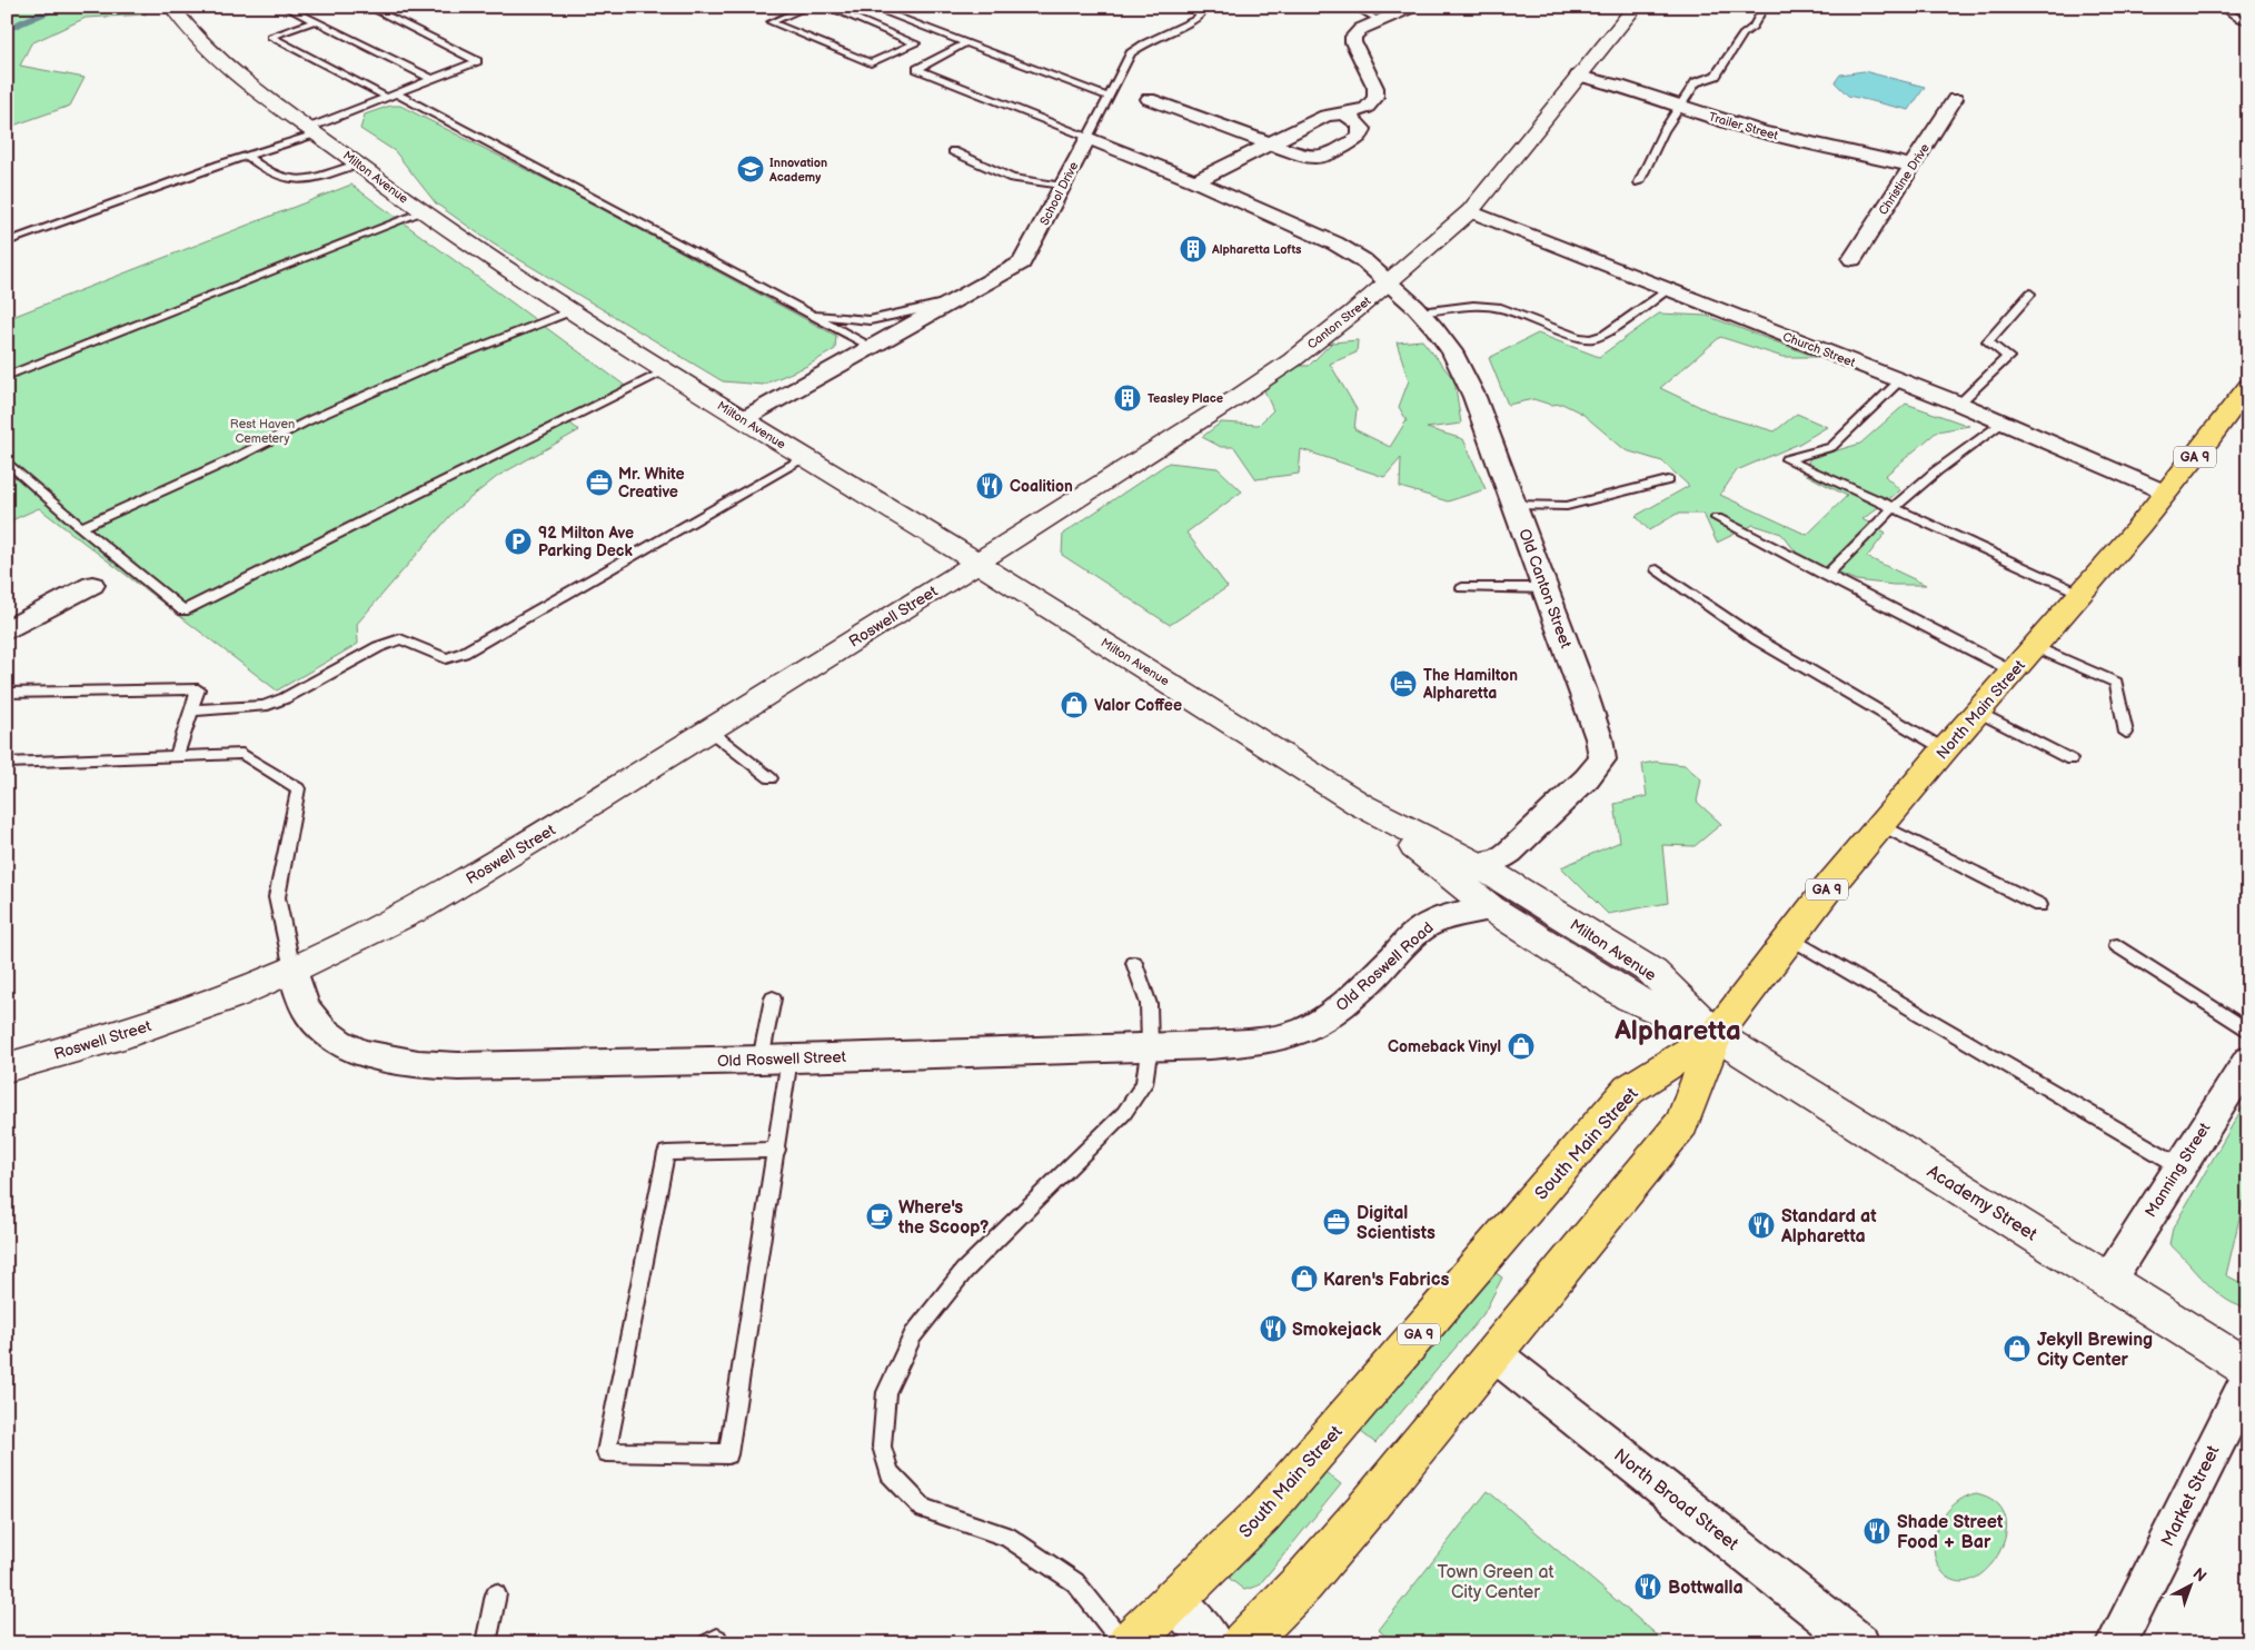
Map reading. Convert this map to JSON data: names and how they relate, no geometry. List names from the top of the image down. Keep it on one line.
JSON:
{"streets":{"main road":["GA 9","North Main Street","South Main Street"],"street":["Trailer Street","Milton Avenue","Christine Drive","School Drive","Canton Street","Church Street","Old Canton Street","Roswell Street","Old Roswell Road","Old Roswell Street","Manning Street","Academy Street","Market Street","North Broad Street"]},"crossings":[["Trailer Street","Christine Drive"],["Trailer Street","Canton Street"],["Milton Avenue","School Drive"],["Milton Avenue","Canton Street"],["Milton Avenue","GA 9"],["Milton Avenue","Old Canton Street"],["Milton Avenue","Roswell Street"],["Milton Avenue","North Main Street"],["Milton Avenue","Old Roswell Road"],["Milton Avenue","South Main Street"],["Milton Avenue","Academy Street"],["Canton Street","Church Street"],["Canton Street","Old Canton Street"],["Canton Street","Roswell Street"],["Church Street","North Main Street"],["GA 9","North Main Street"],["GA 9","South Main Street"],["GA 9","Academy Street"],["GA 9","North Broad Street"],["Roswell Street","Old Roswell Street"],["North Main Street","South Main Street"],["North Main Street","Academy Street"],["Old Roswell Road","Old Roswell Street"],["South Main Street","Academy Street"],["Manning Street","Academy Street"]],"districts":["Alpharetta"],"parks":["Rest Haven Cemetery","Town Green at City Center"],"places":{"school or university":["Innovation Academy"],"building":["Alpharetta Lofts","Teasley Place"],"office":["Mr. White Creative","Digital Scientists"],"restaurant":["Coalition","Standard at Alpharetta","Smokejack","Shade Street Food + Bar","Bottwalla"],"parking":["92 Milton Ave Parking Deck"],"hotel":["The Hamilton Alpharetta"],"shop":["Valor Coffee","Comeback Vinyl","Karen's Fabrics","Jekyll Brewing City Center"],"cafe":["Where's the Scoop?"]},"north":"top right"}
